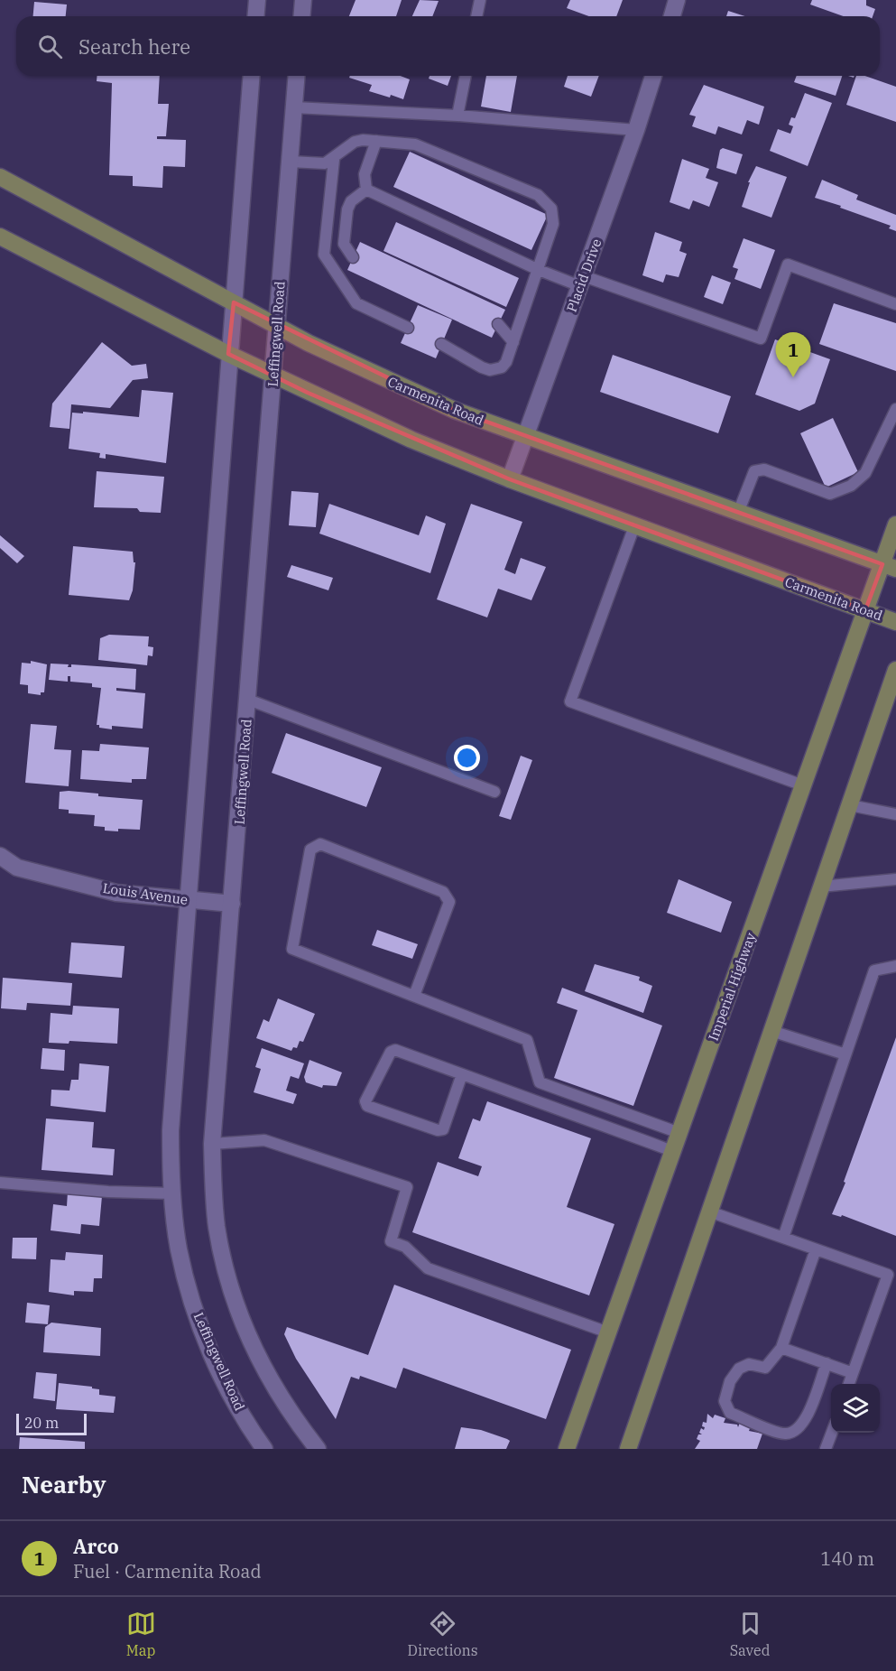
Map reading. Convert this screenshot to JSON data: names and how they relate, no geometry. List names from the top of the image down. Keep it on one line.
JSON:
{"streets":{"main road":["Placid Drive","Leffingwell Road","Carmenita Road","Louis Avenue","Imperial Highway"]},"crossings":[["Placid Drive","Carmenita Road"],["Leffingwell Road","Carmenita Road"],["Leffingwell Road","Louis Avenue"],["Carmenita Road","Imperial Highway"]],"scale_bar":"20 m","page":{"search":"Search here","pins":"1","scale":"20 m","heading":"Nearby","list":[{"mark":"1","name":"Arco","note":"Fuel · Carmenita Road","value":"140 m"}],"nav":["Map","Directions","Saved"]}}
